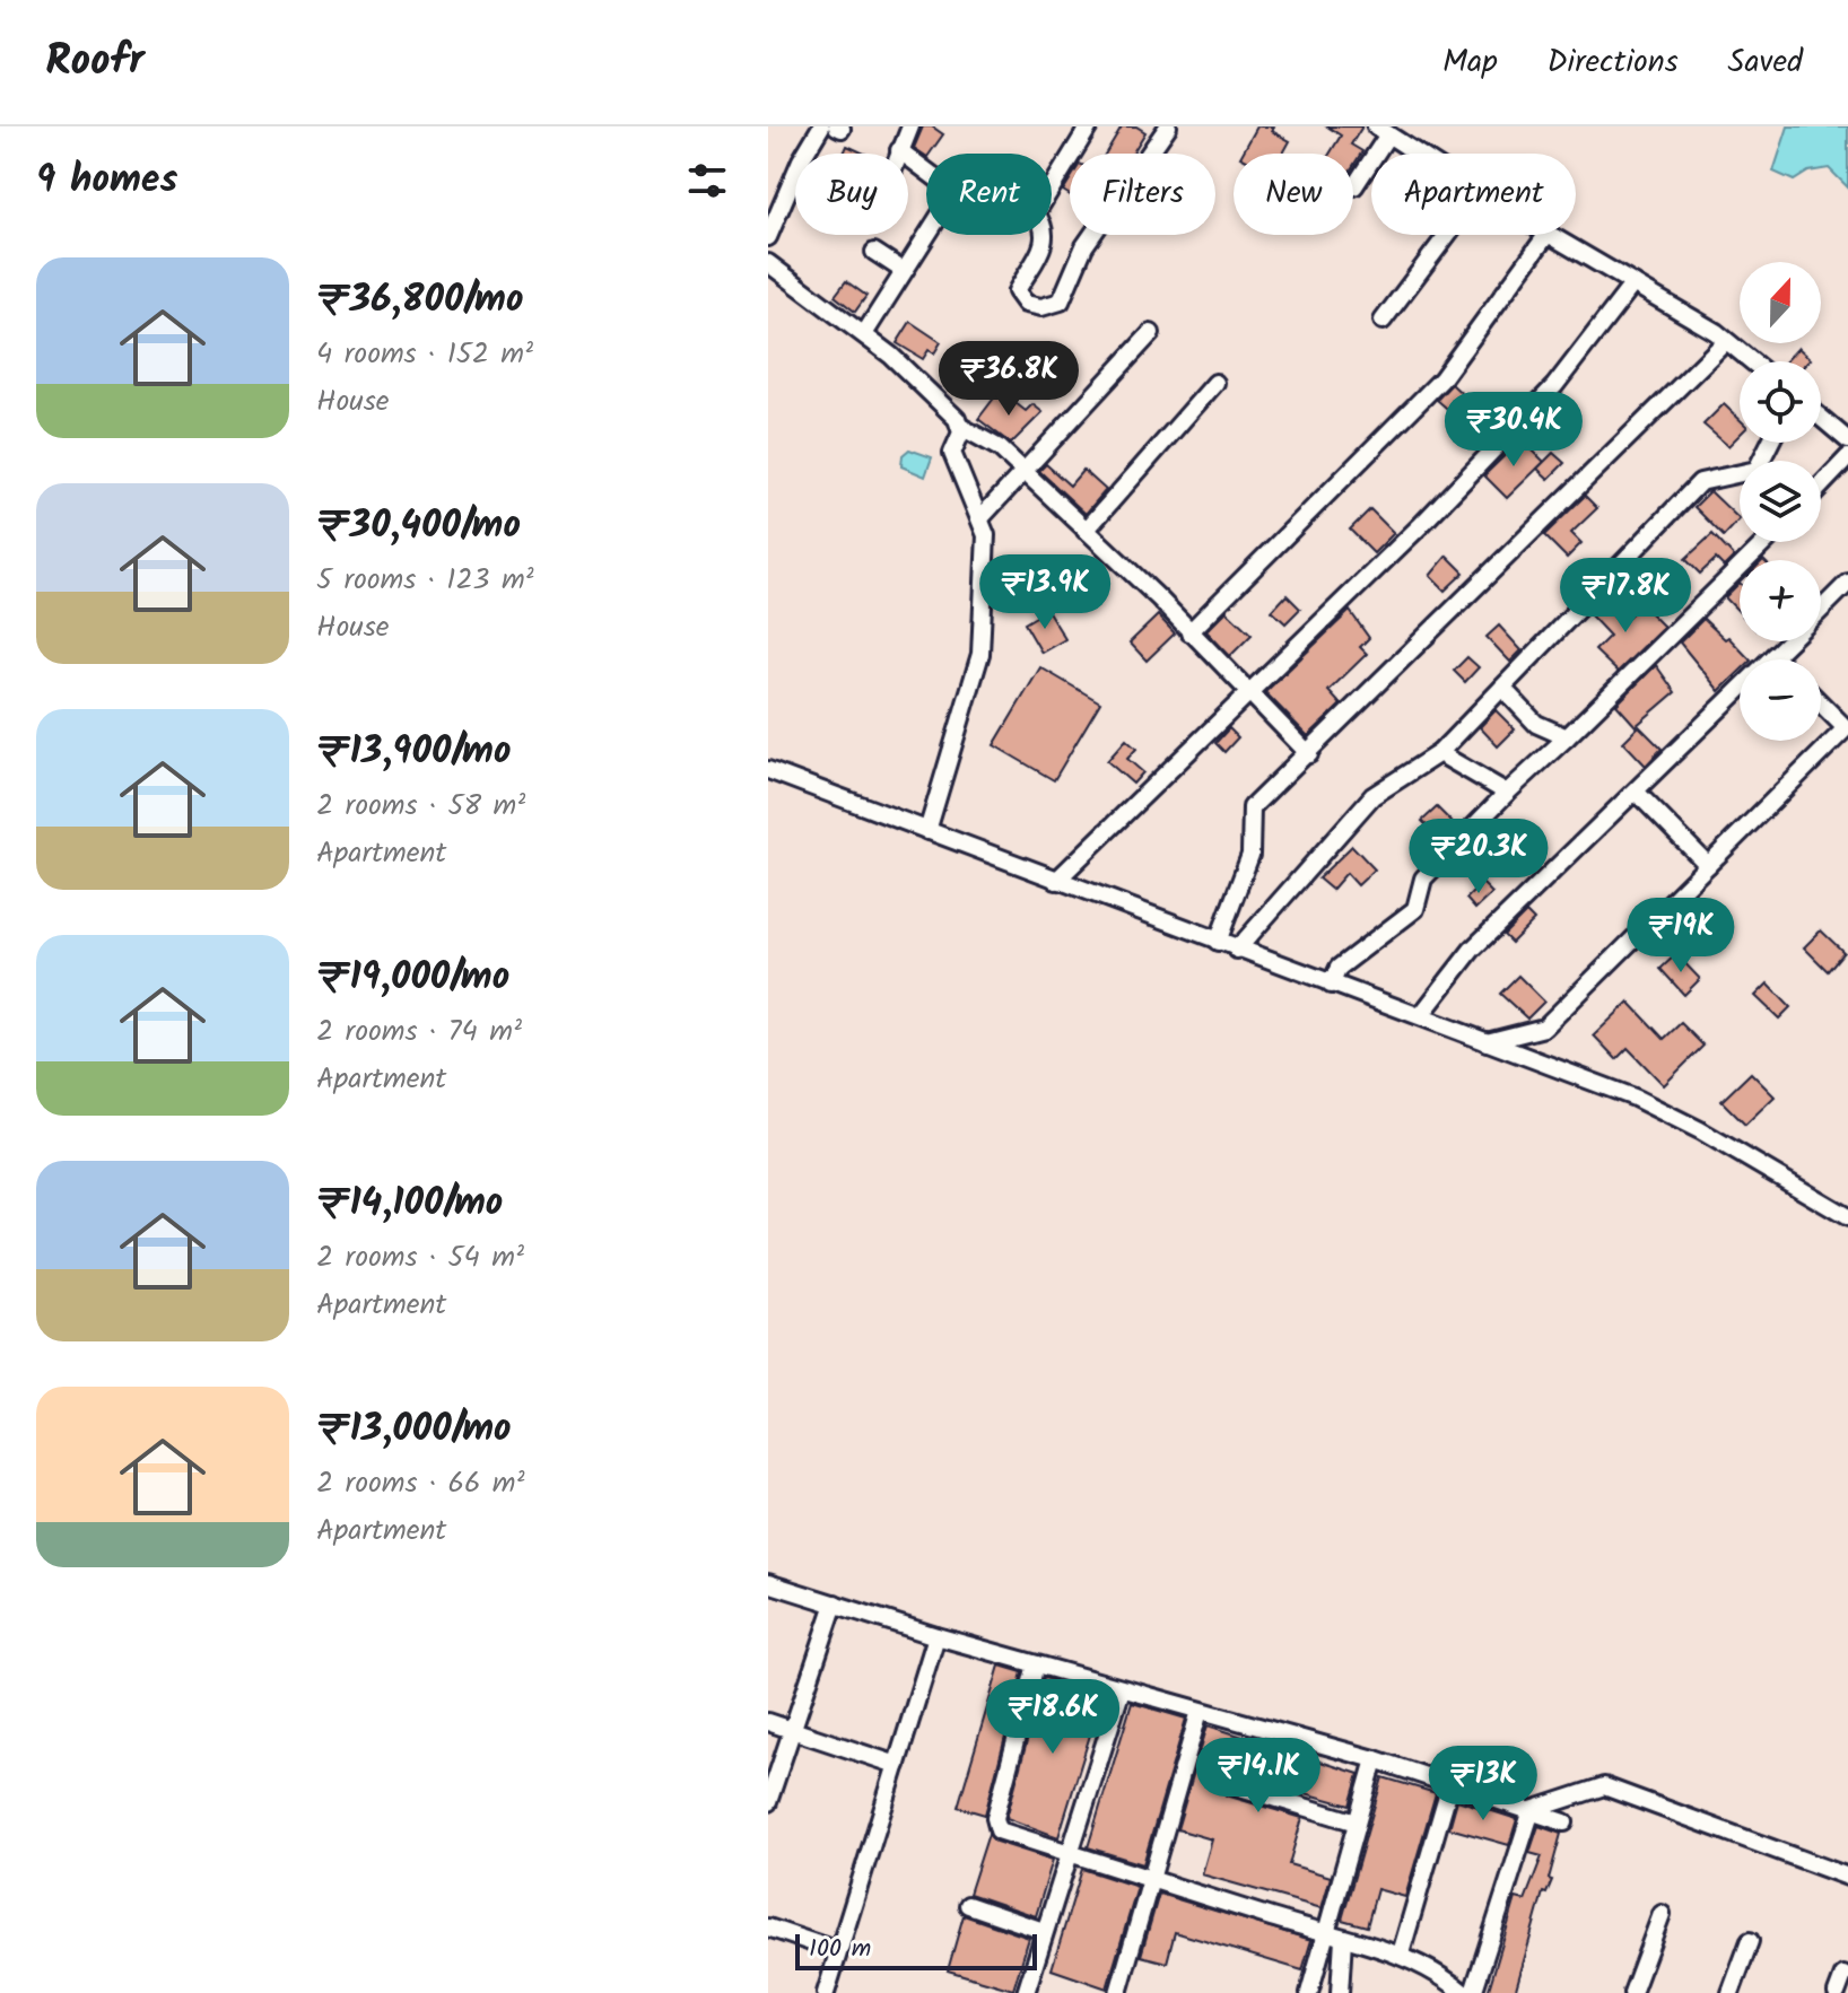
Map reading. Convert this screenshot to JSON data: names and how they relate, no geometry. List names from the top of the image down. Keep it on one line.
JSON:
{"scale_bar":"100 m","north":"top","page":{"header":"Roofr","nav":["Map","Directions","Saved"],"heading":"9 homes","chip":["Buy","Rent","Filters","New","Apartment"],"list":[{"name":"₹36,800/mo","note":"4 rooms · 152 m² · House"},{"name":"₹30,400/mo","note":"5 rooms · 123 m² · House"},{"name":"₹13,900/mo","note":"2 rooms · 58 m² · Apartment"},{"name":"₹19,000/mo","note":"2 rooms · 74 m² · Apartment"},{"name":"₹14,100/mo","note":"2 rooms · 54 m² · Apartment"},{"name":"₹13,000/mo","note":"2 rooms · 66 m² · Apartment"}],"map_buttons":["+","−"],"price":["₹36.8K","₹30.4K","₹13.9K","₹17.8K","₹20.3K","₹19K","₹18.6K","₹14.1K","₹13K"],"scale":"100 m"}}
